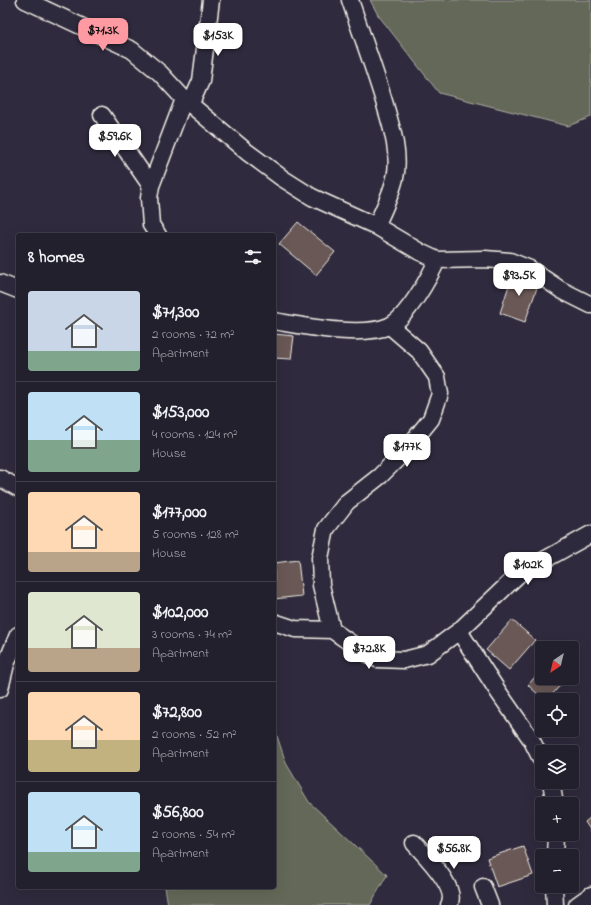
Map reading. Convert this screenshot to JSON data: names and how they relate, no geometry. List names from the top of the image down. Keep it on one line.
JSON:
{"north":"bottom left","page":{"price":["$71.3K","$153K","$59.6K","$93.5K","$177K","$102K","$72.8K","$56.8K"],"heading":"8 homes","list":[{"name":"$71,300","note":"2 rooms · 72 m² · Apartment"},{"name":"$153,000","note":"4 rooms · 124 m² · House"},{"name":"$177,000","note":"5 rooms · 128 m² · House"},{"name":"$102,000","note":"3 rooms · 74 m² · Apartment"},{"name":"$72,800","note":"2 rooms · 52 m² · Apartment"},{"name":"$56,800","note":"2 rooms · 54 m² · Apartment"}],"map_buttons":["+","−"]}}
